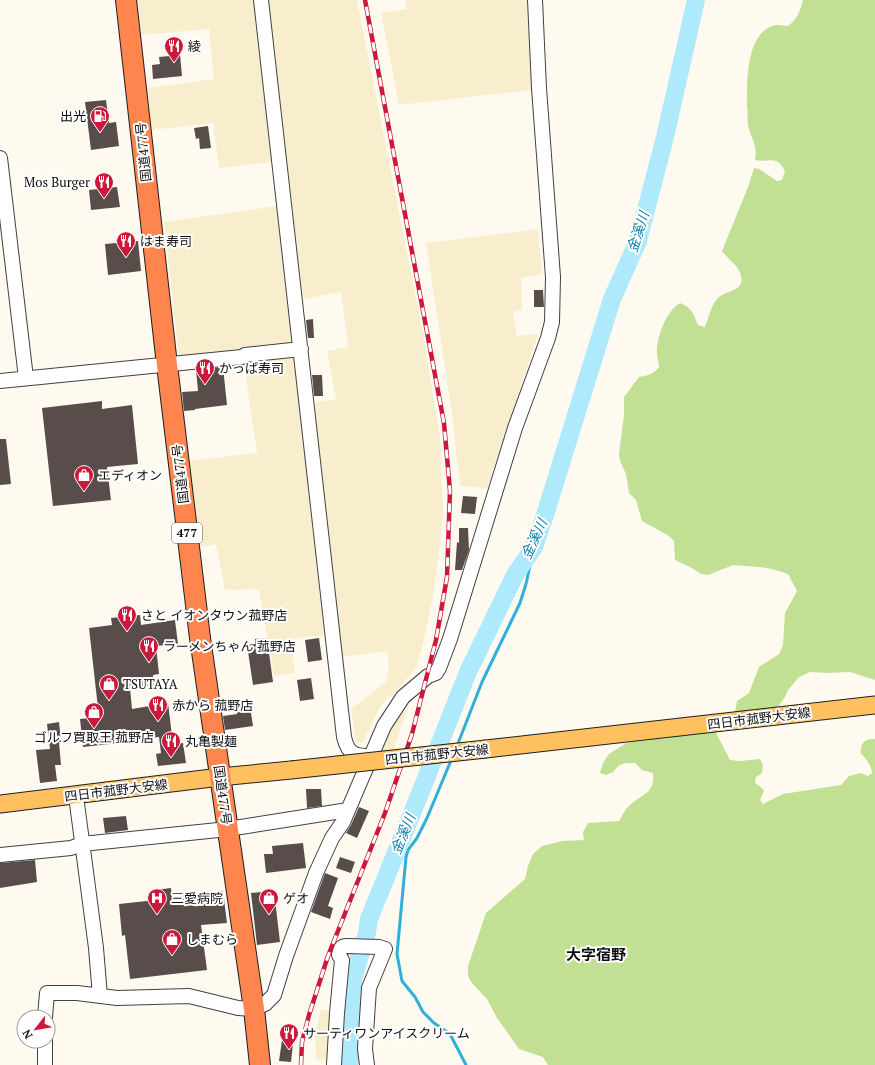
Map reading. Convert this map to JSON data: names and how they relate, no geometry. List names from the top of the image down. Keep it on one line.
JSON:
{"streets":{"highway":["国道477号","477"],"main road":["四日市菰野大安線"]},"crossings":[["国道477号","四日市菰野大安線"]],"districts":["大字宿野"],"water":["金溪川"],"places":{"restaurant":["綾","Mos Burger","はま寿司","かっぱ寿司","さと イオンタウン菰野店","ラーメンちゃん 菰野店","赤から 菰野店","丸亀製麺","サーティワンアイスクリーム"],"fuel station":["出光"],"shop":["エディオン","TSUTAYA","ゴルフ買取王 菰野店","ゲオ","しまむら"],"hospital":["三愛病院"]},"north":"bottom left"}
